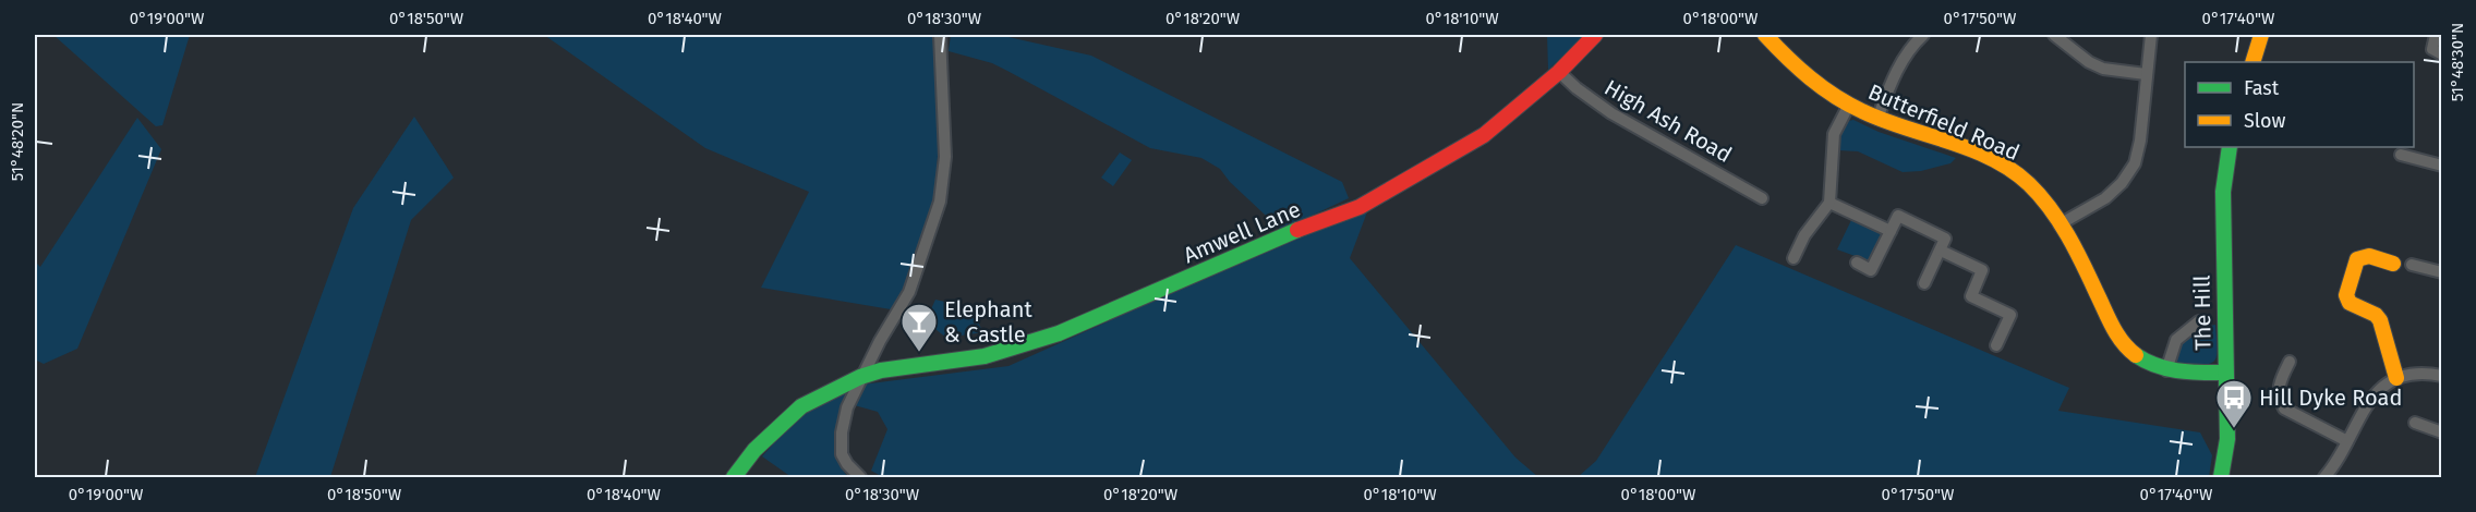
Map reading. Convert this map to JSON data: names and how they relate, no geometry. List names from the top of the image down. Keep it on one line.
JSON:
{"streets":{"street":["High Ash Road","Butterfield Road","Amwell Lane","The Hill"]},"crossings":[["High Ash Road","Amwell Lane"],["Butterfield Road","The Hill"]],"places":{"bar":["Elephant & Castle"],"bus stop":["Hill Dyke Road"]},"legend":["Fast","Slow"],"coordinates":["0°19'00\"W","0°18'50\"W","0°18'40\"W","0°18'30\"W","0°18'20\"W","0°18'10\"W","0°18'00\"W","0°17'50\"W","0°17'40\"W","51°48'30\"N","51°48'20\"N"]}
